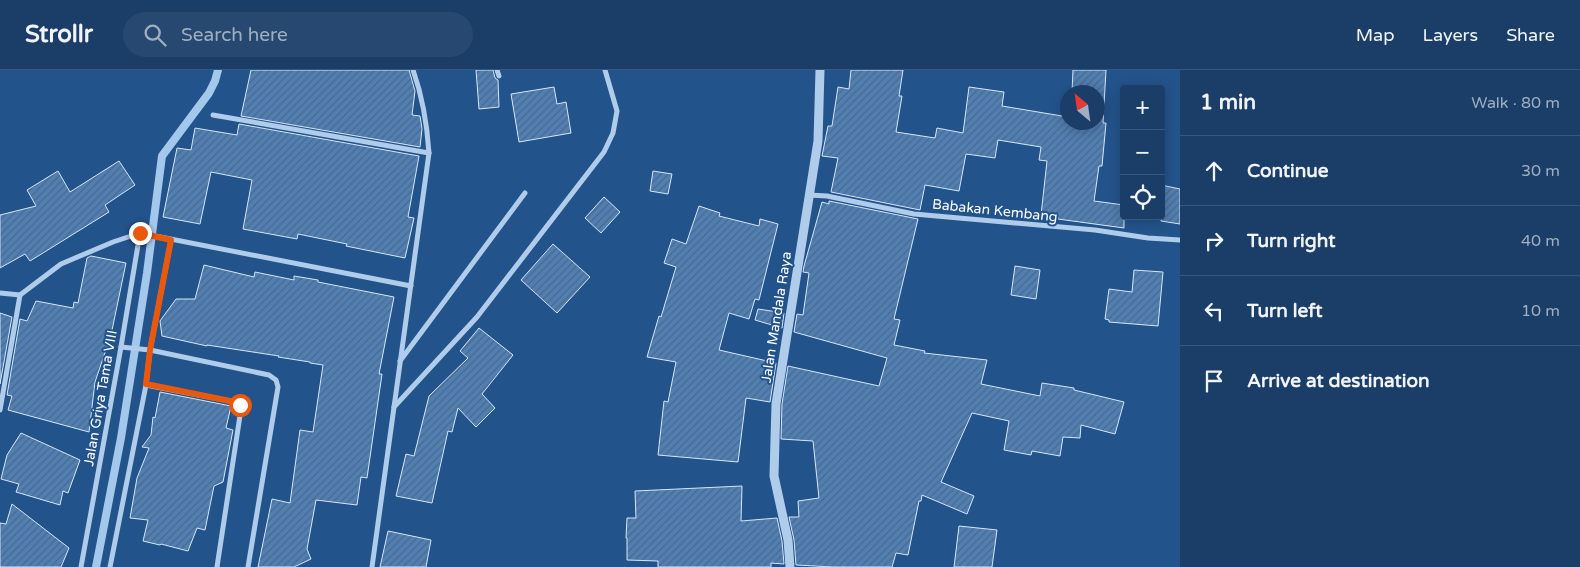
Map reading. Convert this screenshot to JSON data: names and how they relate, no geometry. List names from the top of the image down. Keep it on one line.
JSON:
{"streets":{"street":["Babakan Kembang","Jalan Mandala Raya","Jalan Griya Tama VIII"]},"crossings":[["Babakan Kembang","Jalan Mandala Raya"]],"north":"top left","page":{"header":"Strollr","search":"Search here","nav":["Map","Layers","Share"],"heading":["1 min","Walk · 80 m"],"map_buttons":["+","−"],"list":[["Continue","30 m"],["Turn right","40 m"],["Turn left","10 m"],"Arrive at destination"]}}
